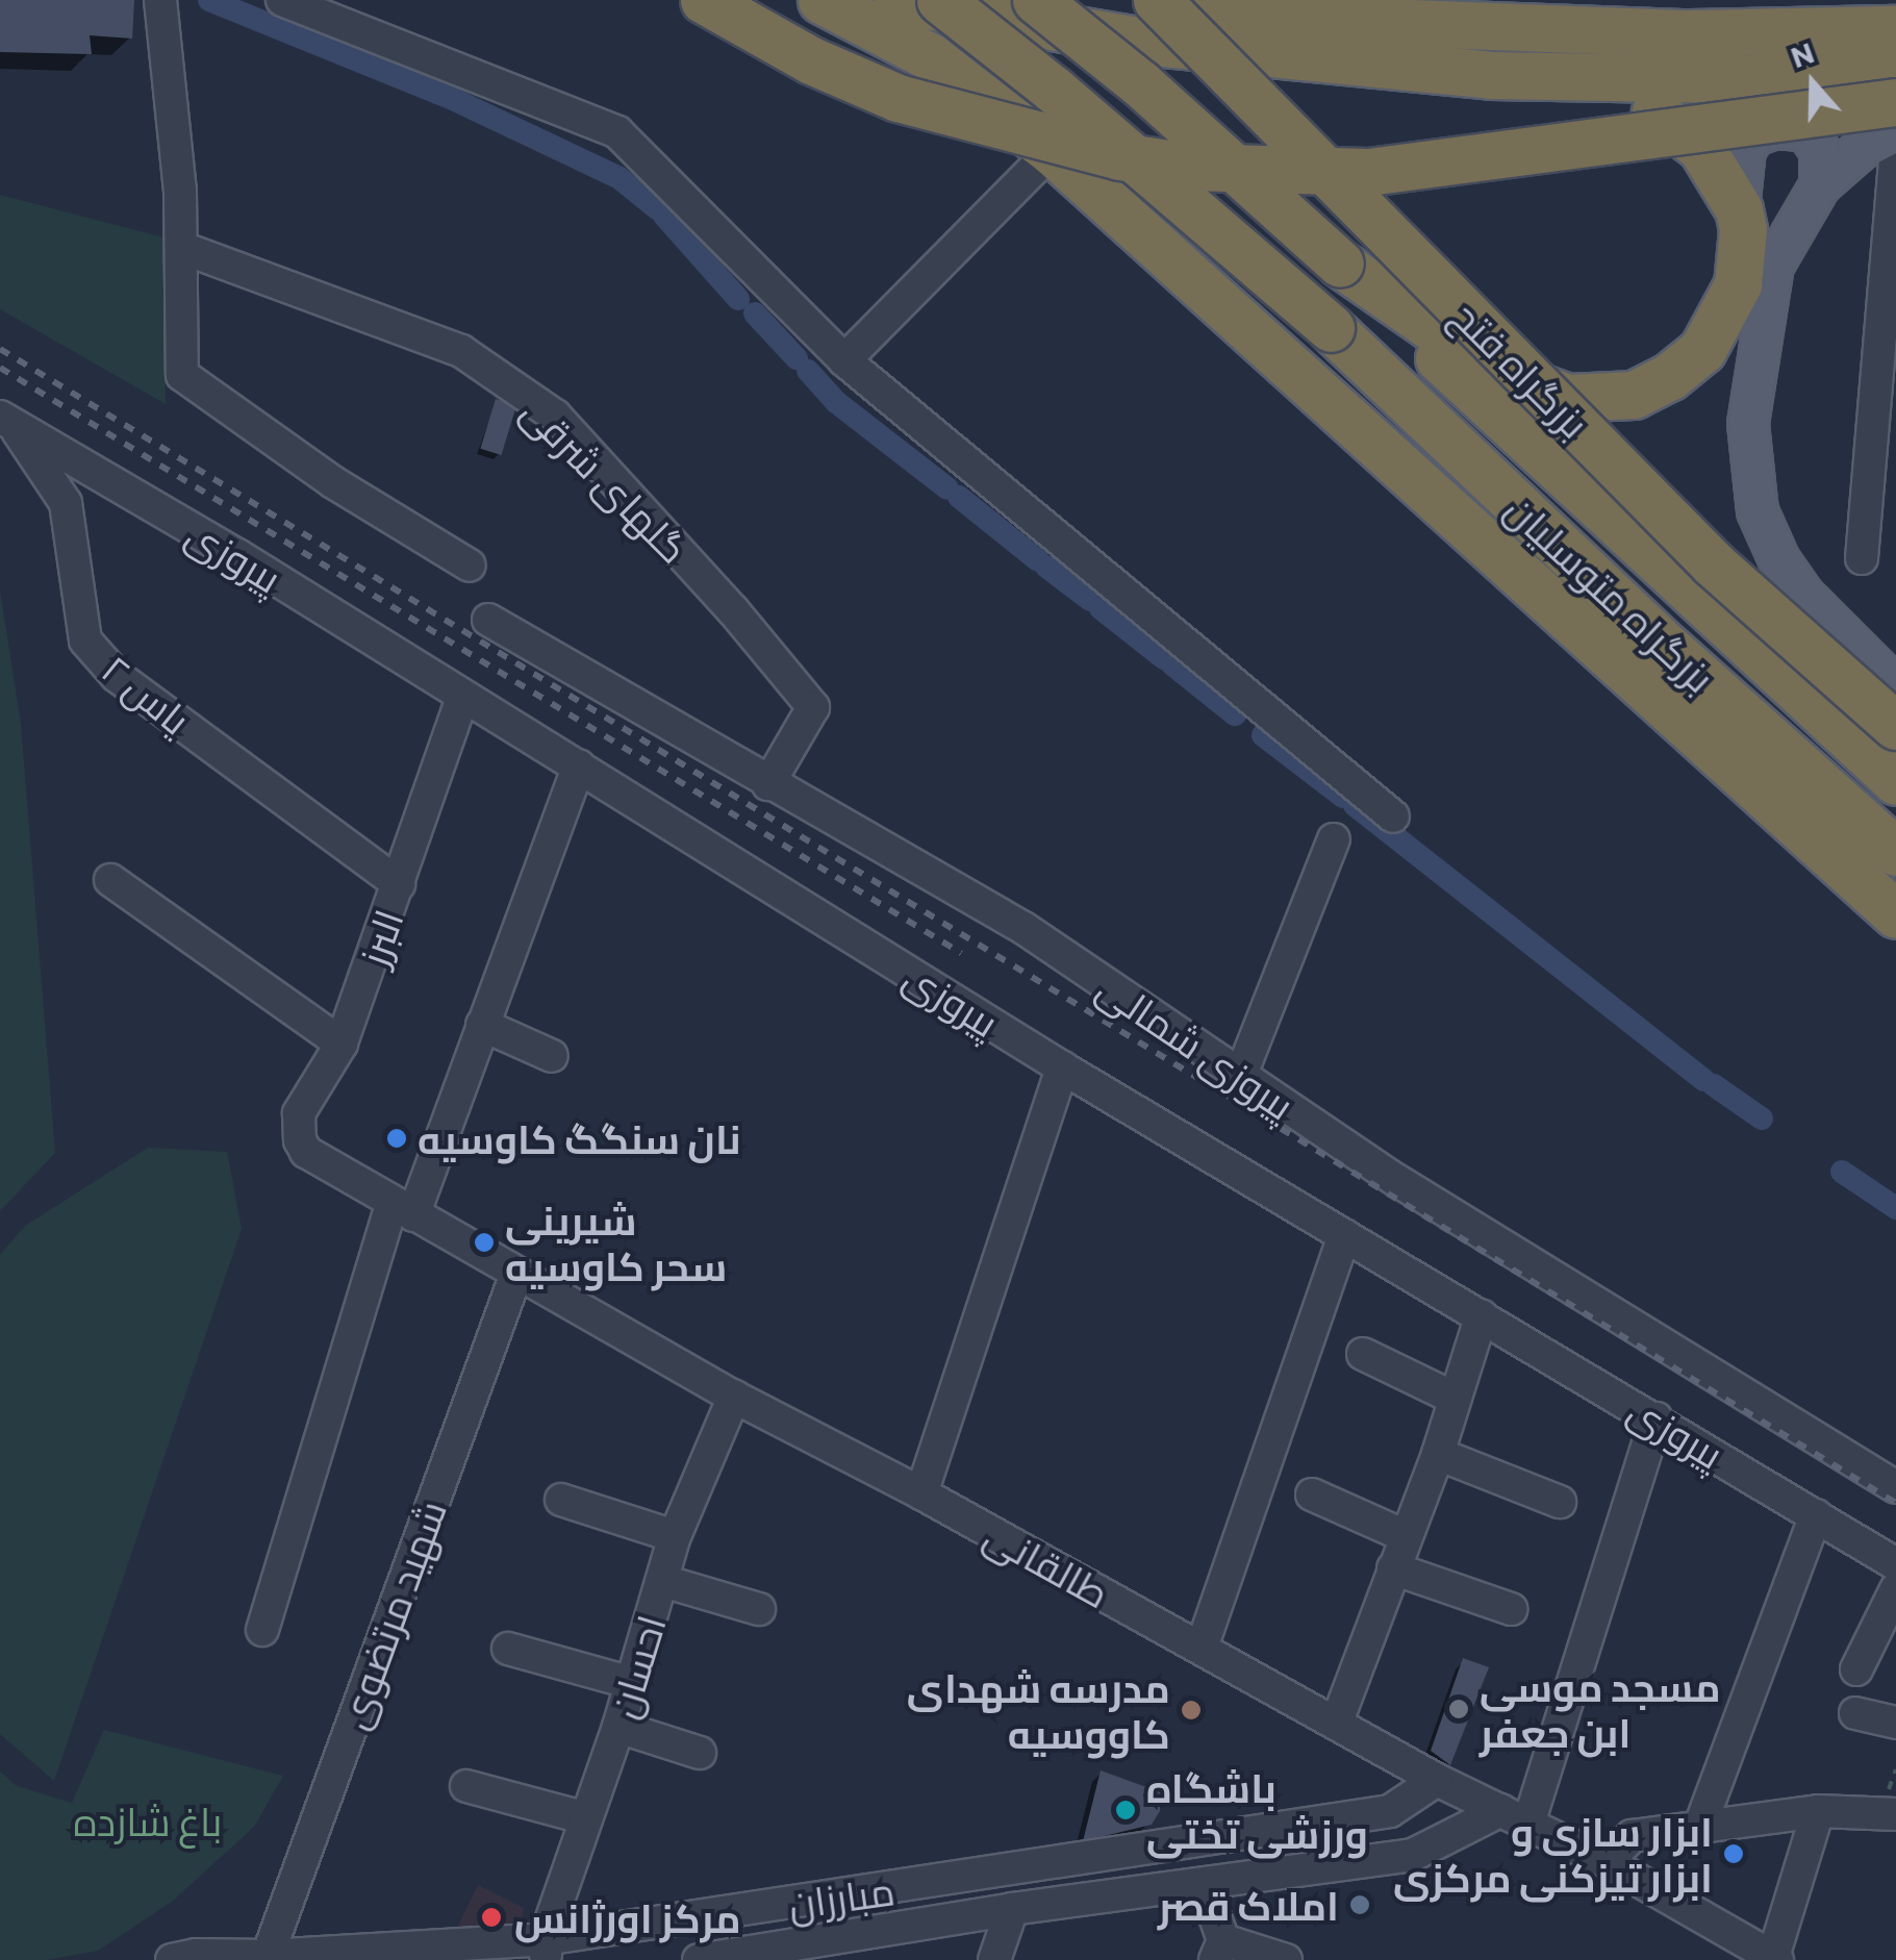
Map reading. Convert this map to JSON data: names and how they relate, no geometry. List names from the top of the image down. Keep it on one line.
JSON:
{"streets":{"highway":["بزرگراه فتح","بزرگراه متوسلیان"],"street":["گلهای شرقی","پیروزی","یاس ۲","البرز","پیروزی شمالی","طالقانی","شهید مرتضوی","احسان","مبارزان"]},"crossings":[["گلهای شرقی","پیروزی شمالی"],["پیروزی","یاس ۲"],["پیروزی","البرز"],["یاس ۲","البرز"],["البرز","طالقانی"],["طالقانی","شهید مرتضوی"],["طالقانی","احسان"],["طالقانی","مبارزان"],["شهید مرتضوی","مبارزان"],["احسان","مبارزان"]],"parks":["باغ شازده"],"places":["نان سنگگ کاوسیه","شیرینی سحر کاوسیه","مسجد موسی ابن جعفر","مدرسه شهدای کاووسیه","باشگاه ورزشی تختی","ابزار سازی و ابزار تیزکنی مرکزی","املاک قصر","مرکز اورژانس"],"north":"top"}
